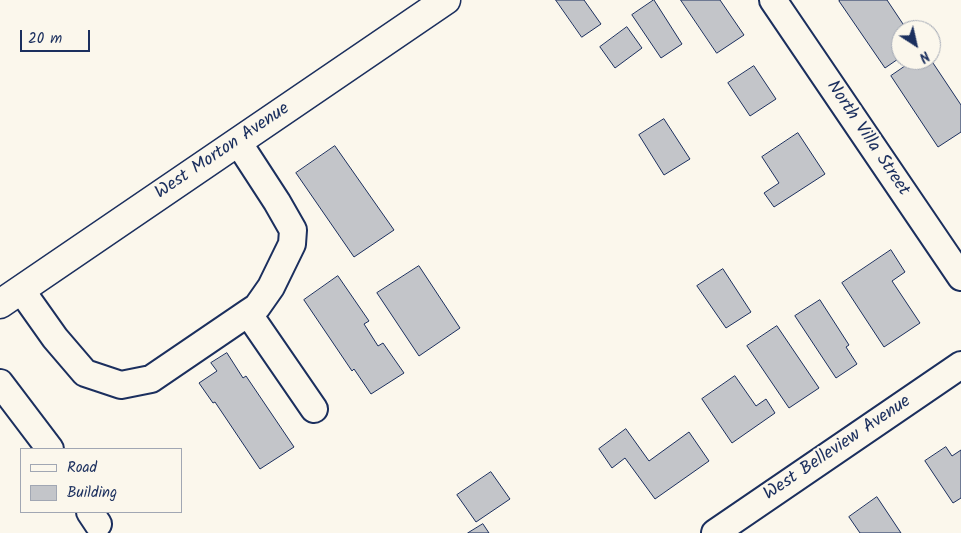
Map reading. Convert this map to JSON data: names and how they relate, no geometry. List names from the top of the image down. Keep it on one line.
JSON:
{"streets":{"main road":["West Morton Avenue"],"street":["North Villa Street","West Belleview Avenue"]},"legend":["Road","Building"],"scale_bar":"20 m","north":"bottom right"}
